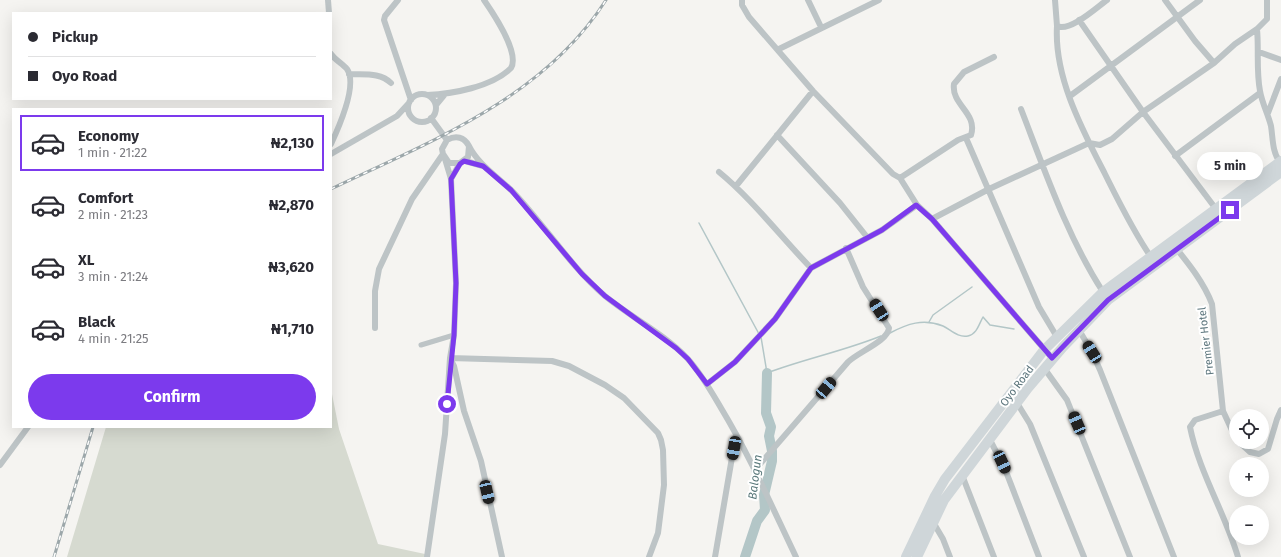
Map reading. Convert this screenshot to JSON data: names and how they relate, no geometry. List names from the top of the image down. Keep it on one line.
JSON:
{"streets":{"main road":["Oyo Road"],"street":["Premier Hotel"]},"crossings":[["Premier Hotel","Oyo Road"]],"water":["Balogun"],"page":{"banner":["Pickup","Oyo Road"],"list":[{"name":"Economy","note":"1 min · 21:22","value":"₦2,130"},{"name":"Comfort","note":"2 min · 21:23","value":"₦2,870"},{"name":"XL","note":"3 min · 21:24","value":"₦3,620"},{"name":"Black","note":"4 min · 21:25","value":"₦1,710"}],"bubble":"5 min","buttons":"Confirm","map_buttons":["+","−"]}}
